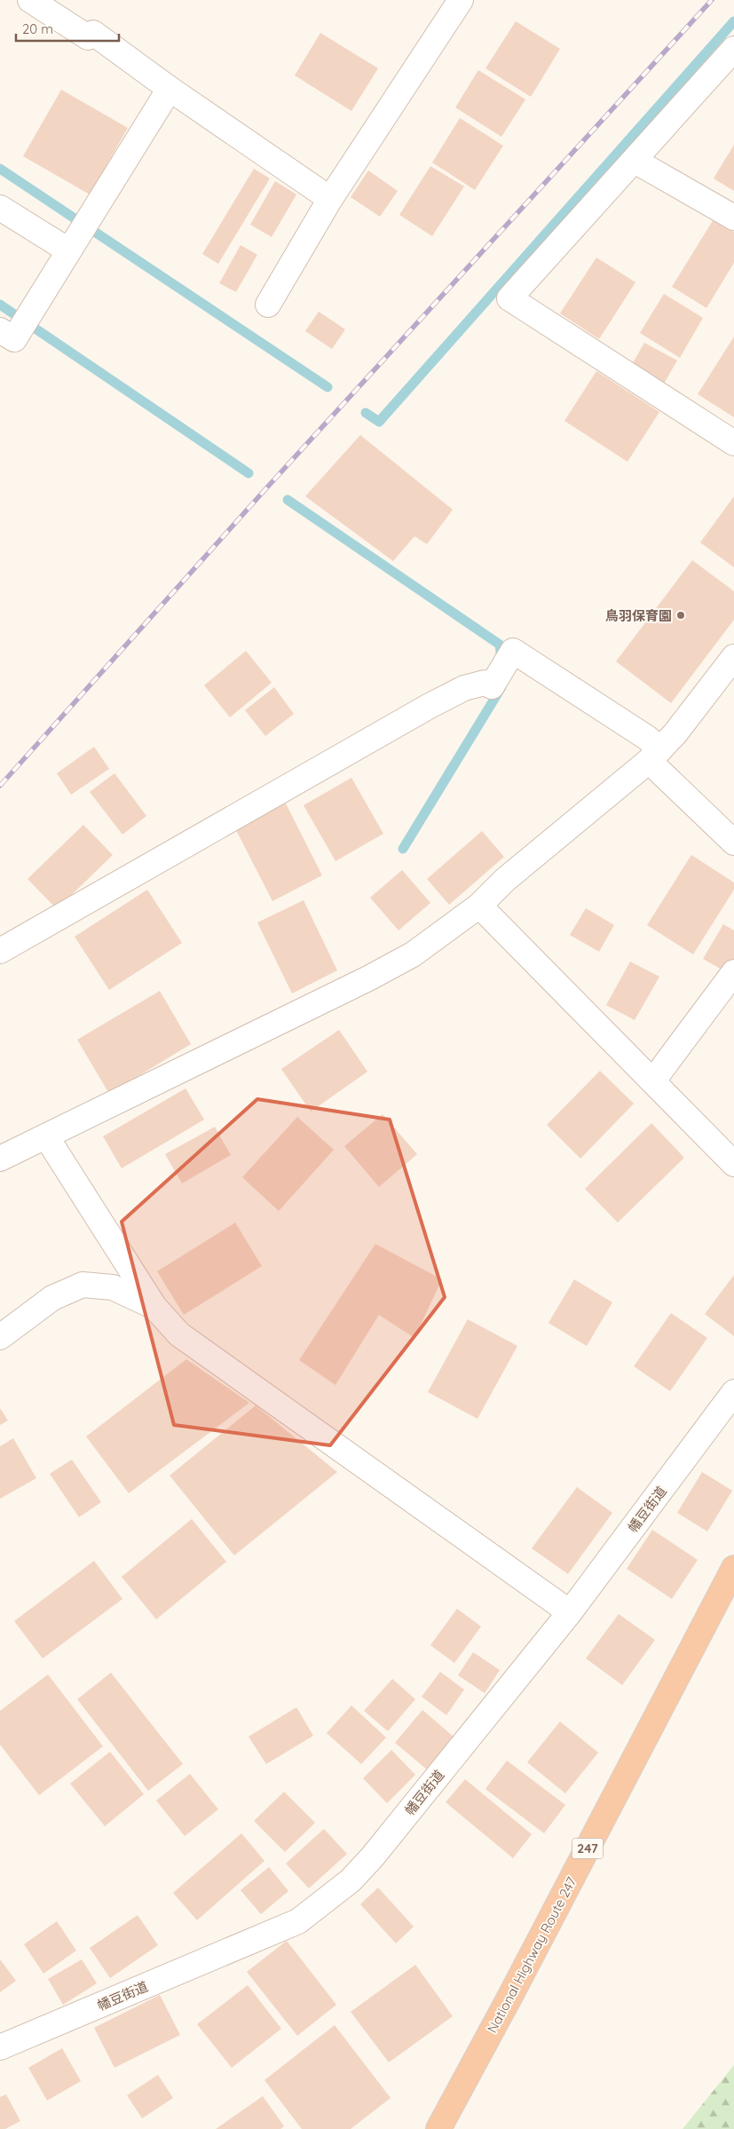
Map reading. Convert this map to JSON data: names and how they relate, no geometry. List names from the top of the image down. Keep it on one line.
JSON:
{"streets":{"highway":["247","National Highway Route 247"],"street":["幡豆街道"]},"places":["鳥羽保育園"],"scale_bar":"20 m"}
